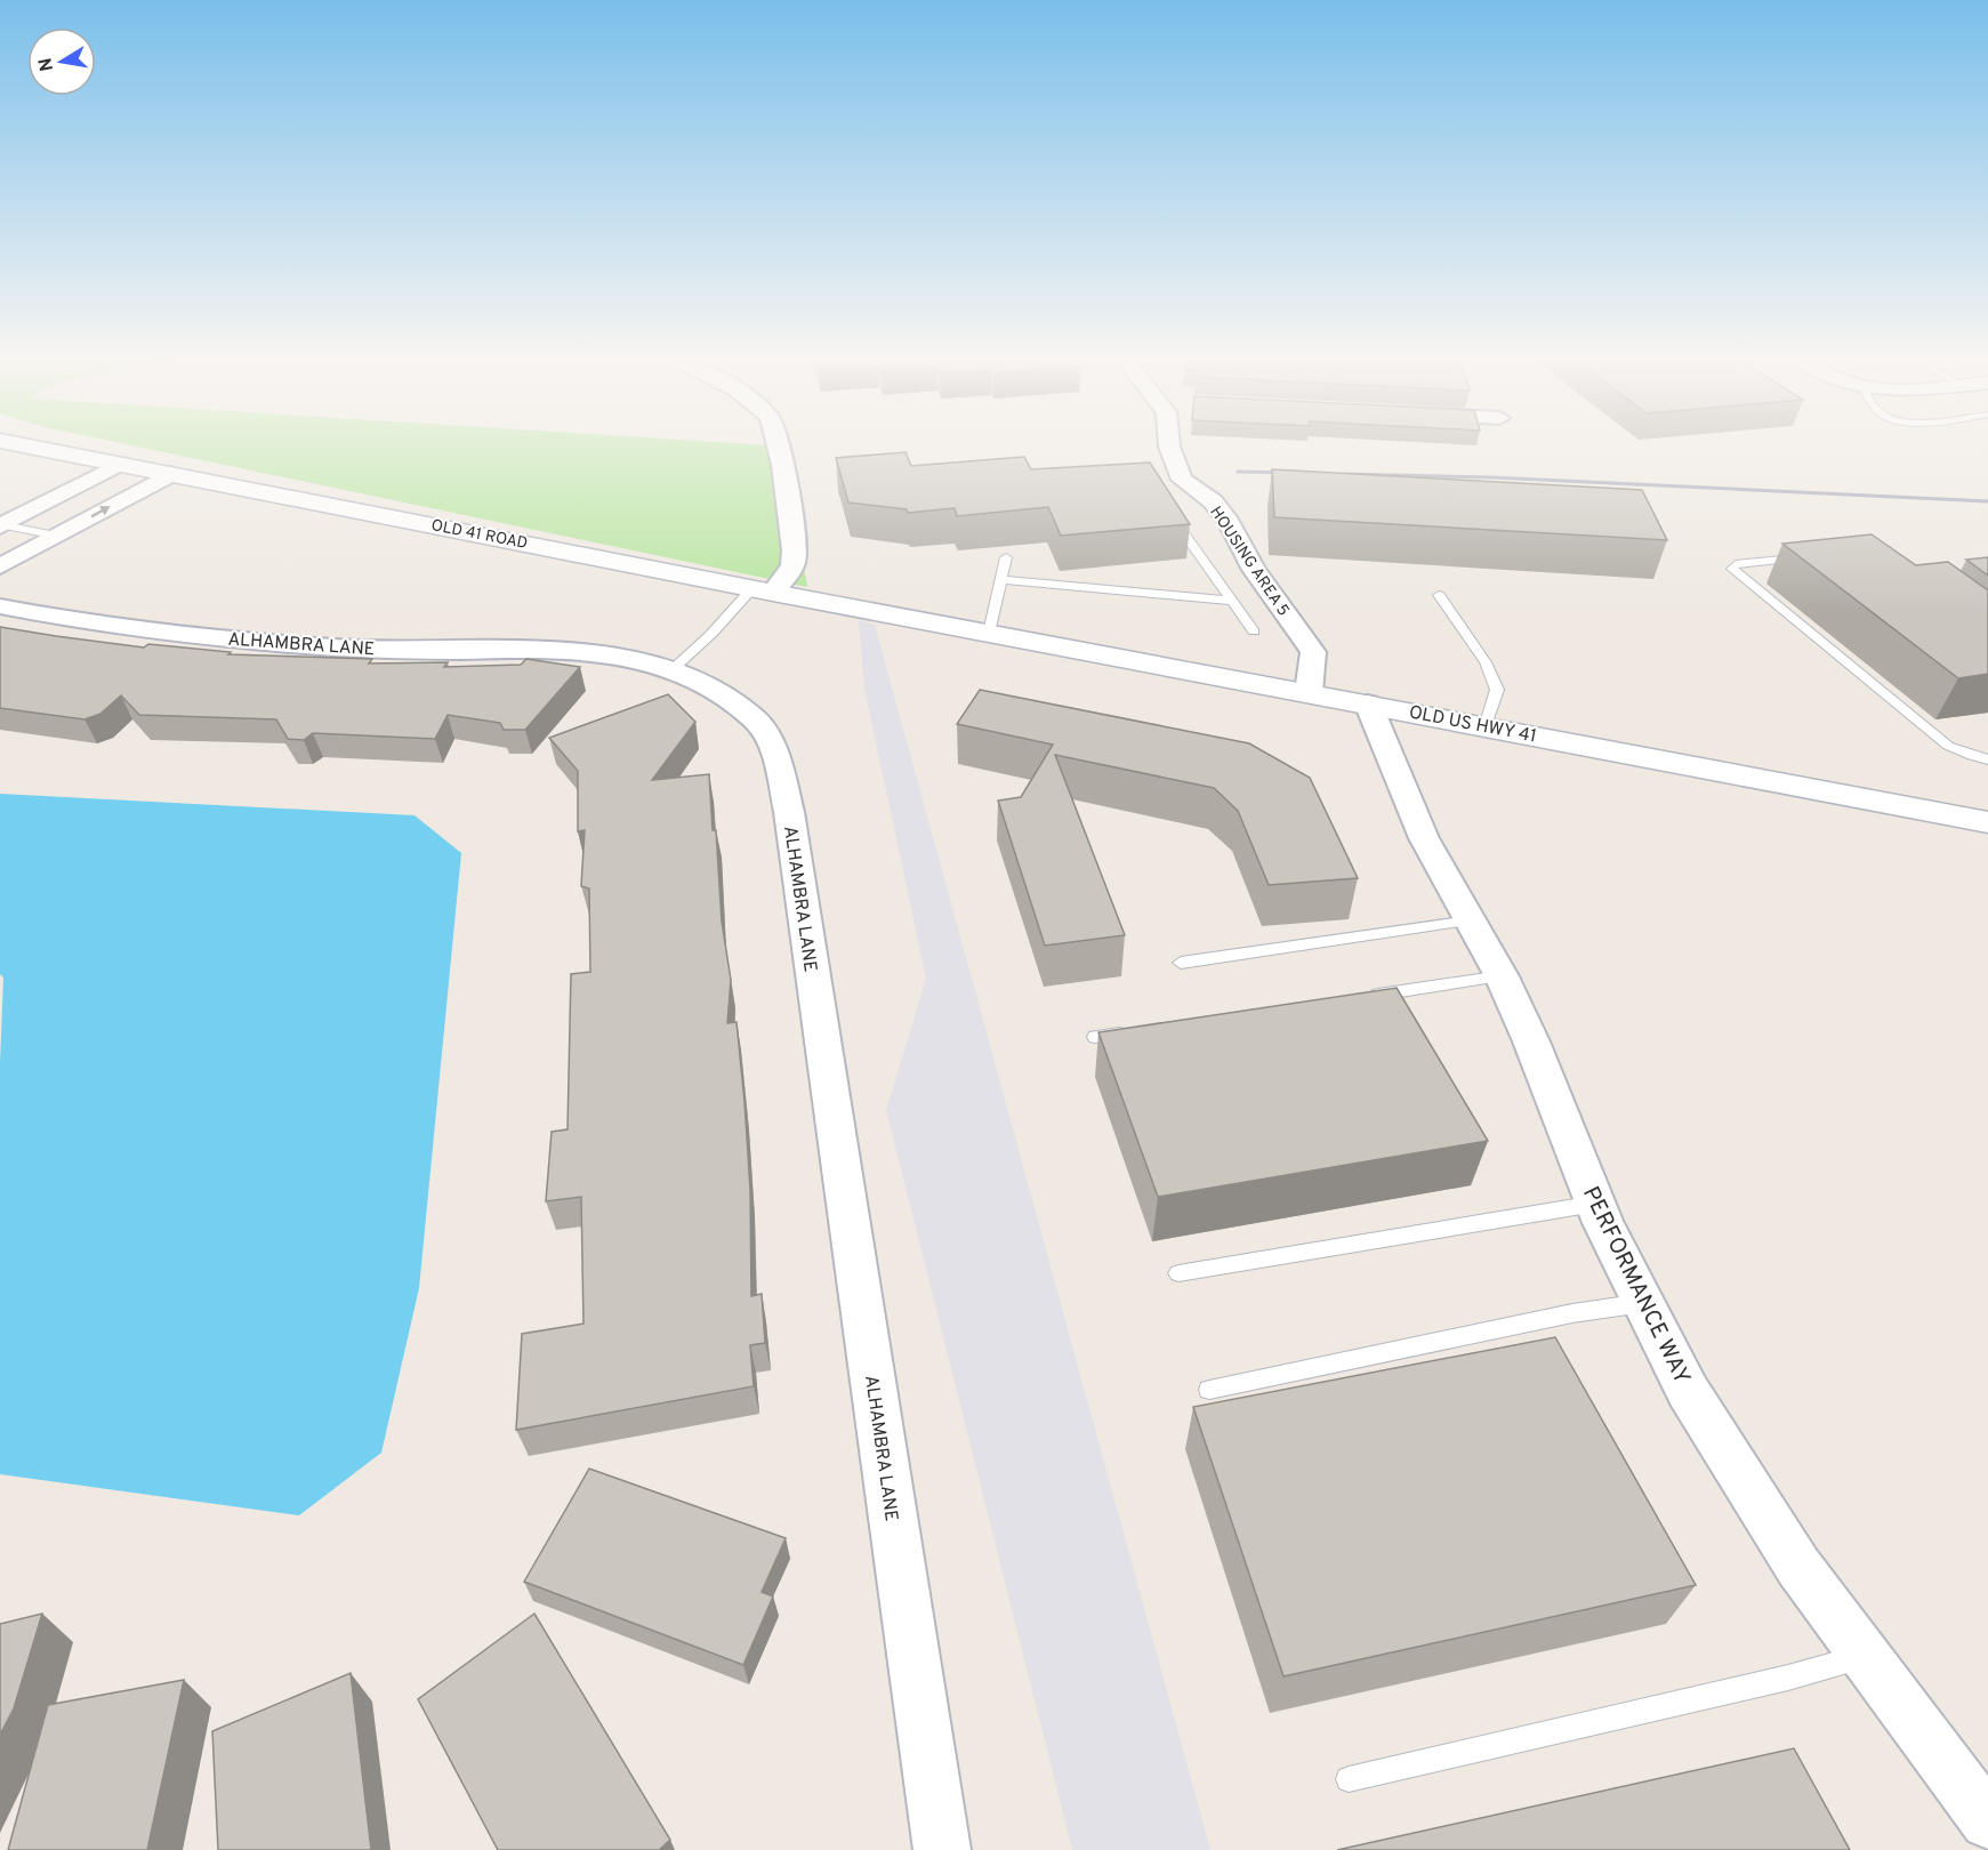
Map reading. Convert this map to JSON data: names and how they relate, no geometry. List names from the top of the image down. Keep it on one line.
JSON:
{"streets":{"street":["OLD 41 ROAD","HOUSING AREA 5","ALHAMBRA LANE","OLD US HWY 41","PERFORMANCE WAY"]},"crossings":[["OLD 41 ROAD","OLD US HWY 41"],["HOUSING AREA 5","OLD US HWY 41"],["OLD US HWY 41","PERFORMANCE WAY"]],"north":"left"}
